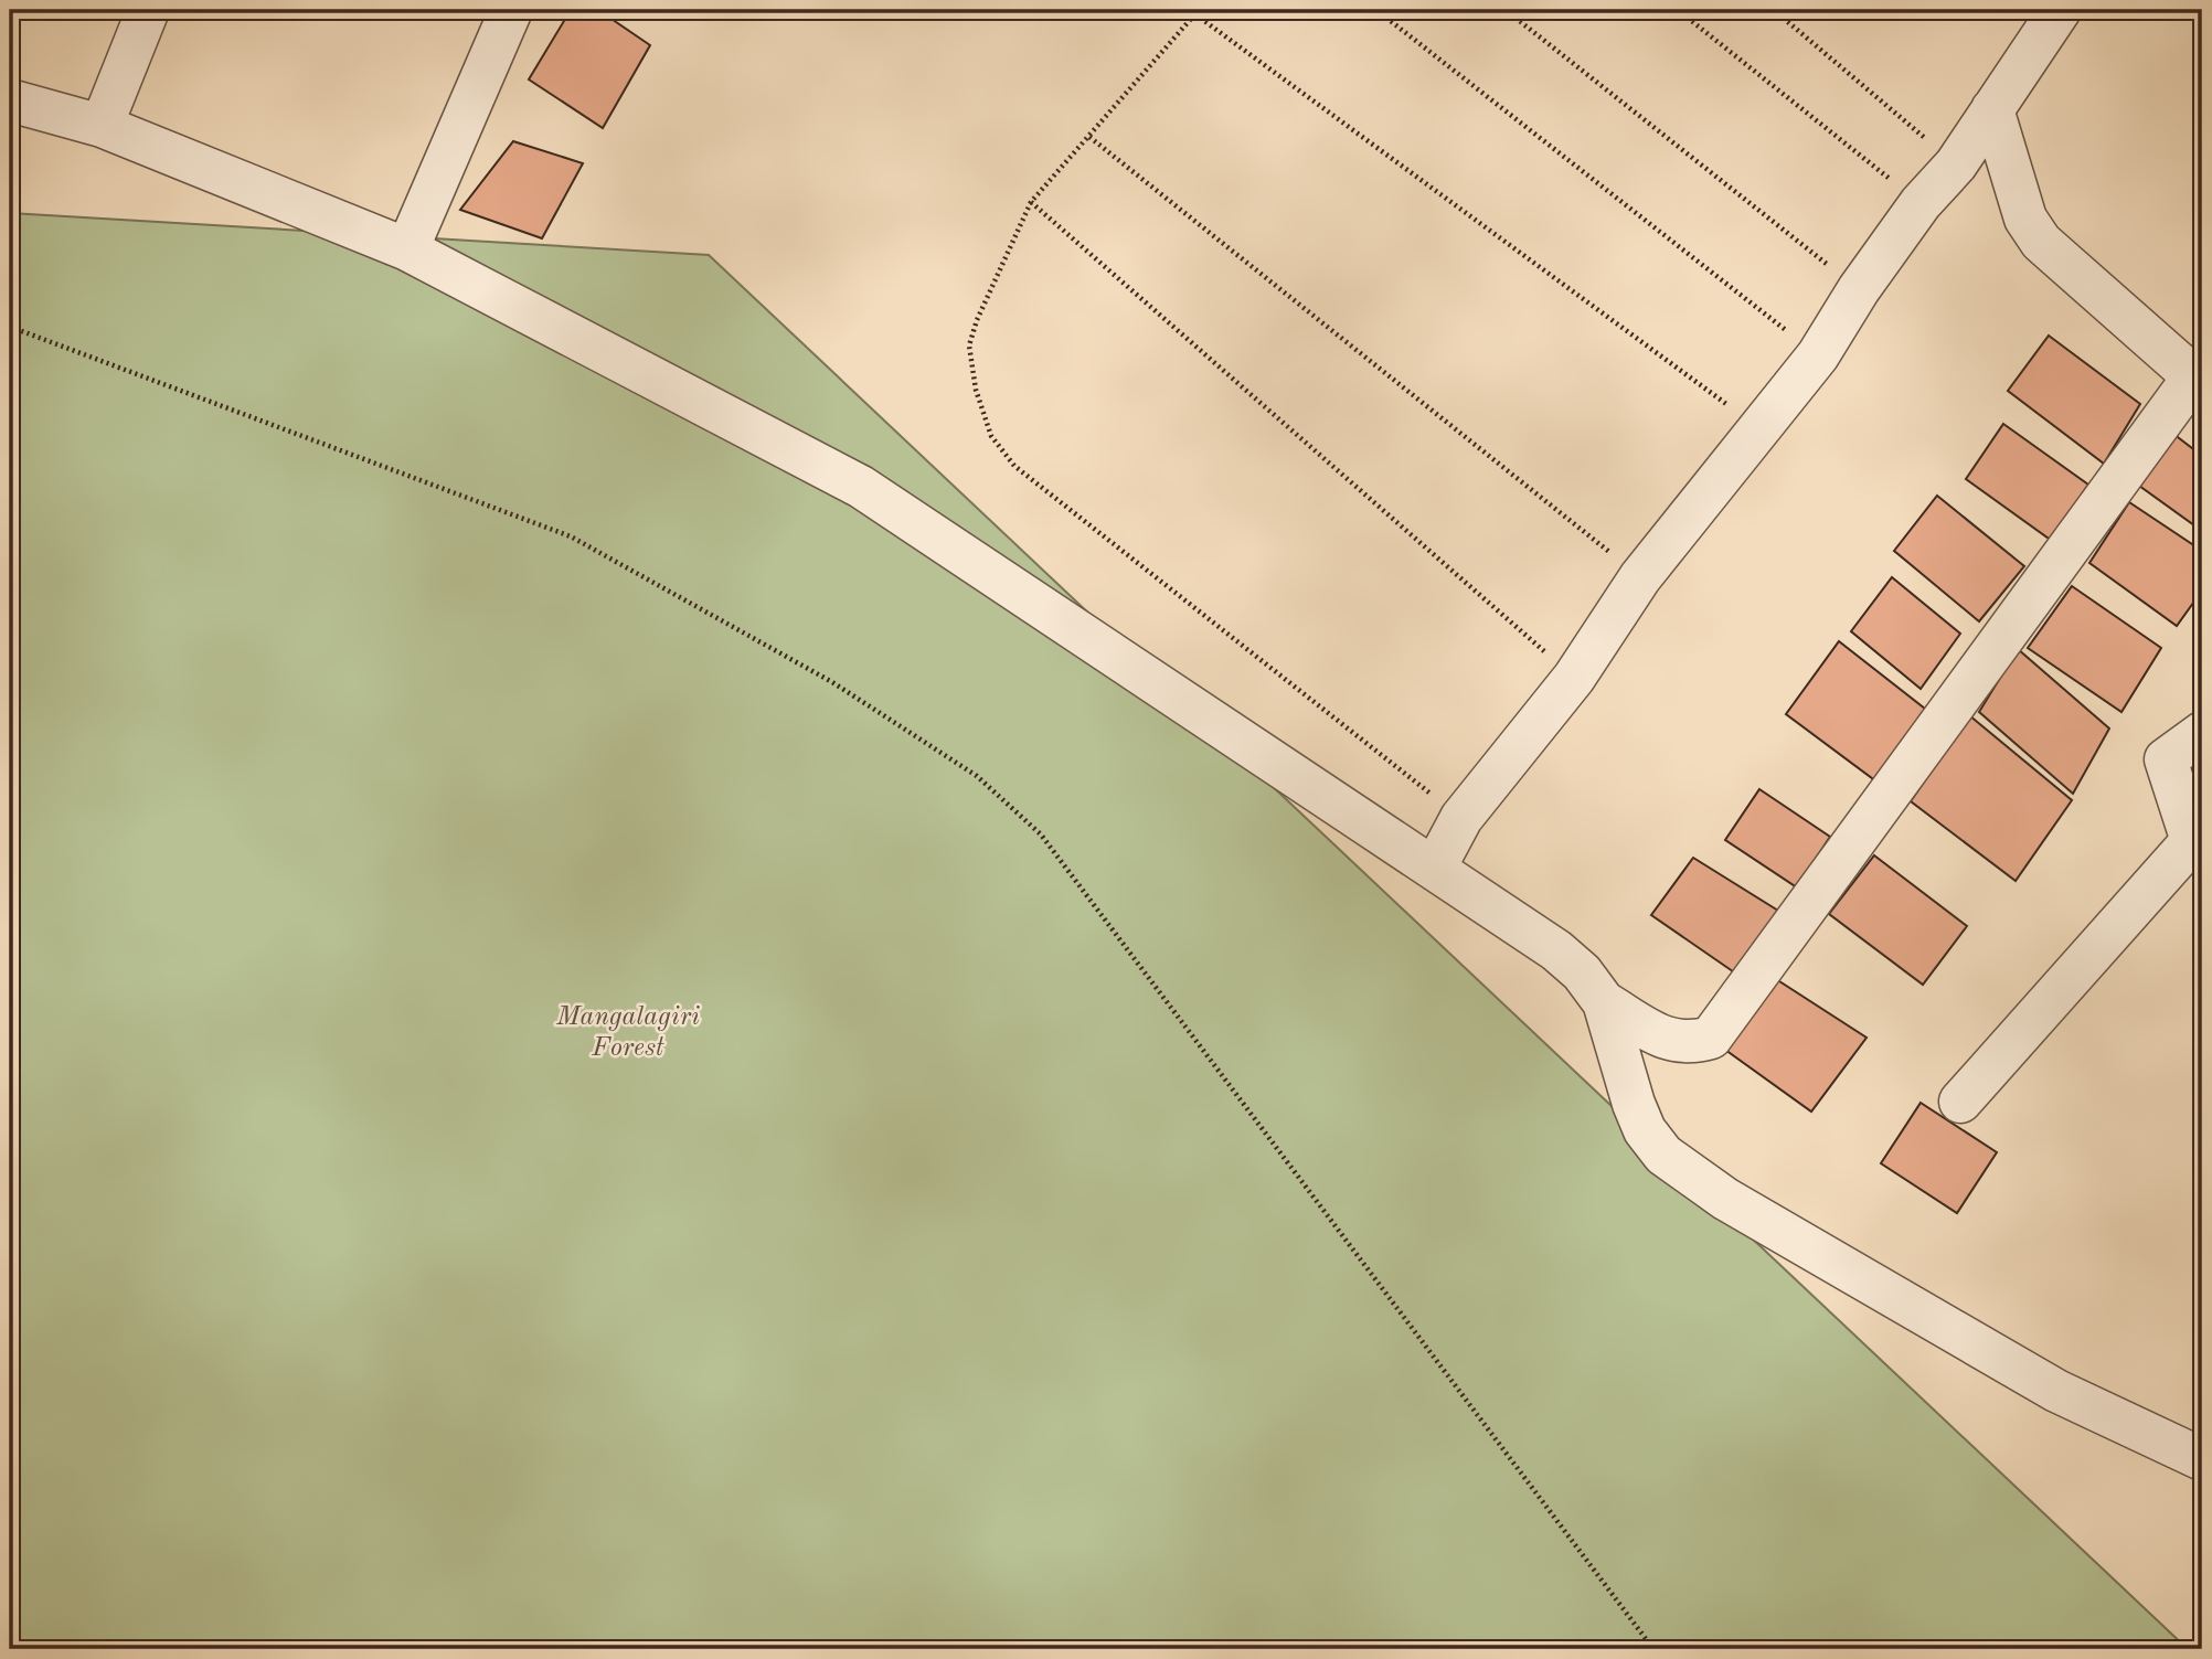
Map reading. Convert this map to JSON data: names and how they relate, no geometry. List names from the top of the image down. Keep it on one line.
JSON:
{"parks":["Mangalagiri Forest"]}
